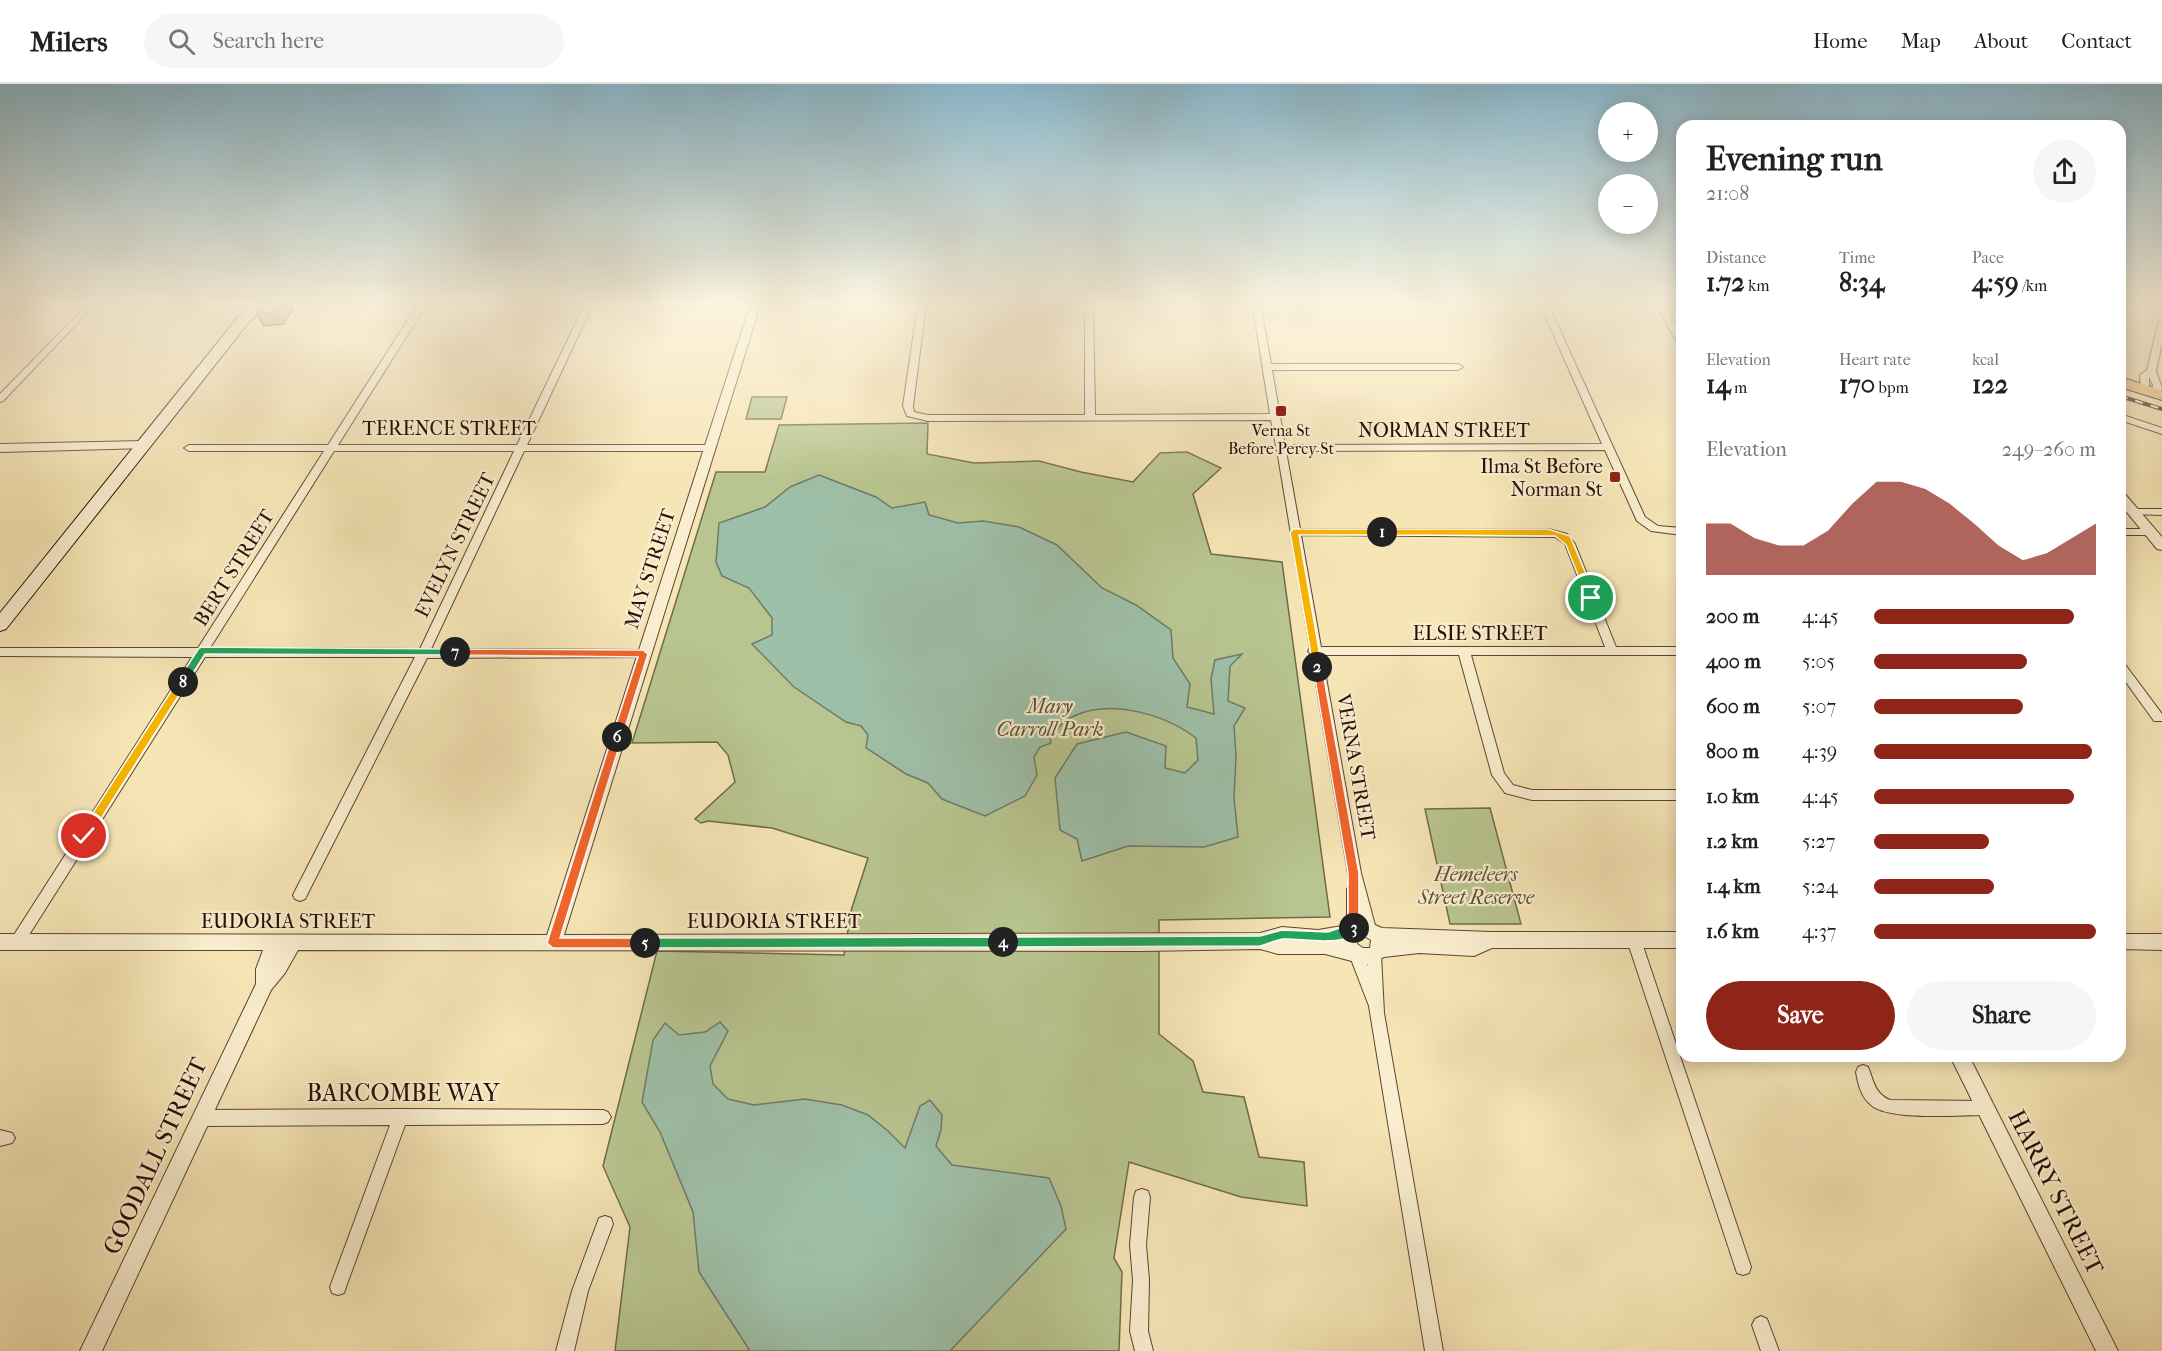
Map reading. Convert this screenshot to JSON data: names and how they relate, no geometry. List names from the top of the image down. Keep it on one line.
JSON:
{"streets":{"street":["TERENCE STREET","NORMAN STREET","EVELYN STREET","BERT STREET","MAY STREET","ELSIE STREET","VERNA STREET","EUDORIA STREET","BARCOMBE WAY","GOODALL STREET","HARRY STREET"]},"crossings":[["TERENCE STREET","EVELYN STREET"],["TERENCE STREET","BERT STREET"],["TERENCE STREET","MAY STREET"],["NORMAN STREET","VERNA STREET"],["BERT STREET","EUDORIA STREET"],["MAY STREET","EUDORIA STREET"],["ELSIE STREET","VERNA STREET"],["VERNA STREET","EUDORIA STREET"],["EUDORIA STREET","GOODALL STREET"],["BARCOMBE WAY","GOODALL STREET"]],"parks":["Mary Carroll Park","Hemeleers Street Reserve"],"places":{"transit":["Verna St Before Percy St","Ilma St Before Norman St"]},"page":{"header":"Milers","search":"Search here","nav":["Home","Map","About","Contact"],"map_buttons":["+","−"],"heading":["Evening run","21:08"],"stats":[["Distance","1.72 km"],["Time","8:34"],["Pace","4:59 /km"],["Elevation","14 m"],["Heart rate","170 bpm"],["kcal","122"]],"chart":["Elevation","249–260 m"],"pins":["1","7","2","8","6","3","4","5"],"list":[{"name":"200 m","note":"4:45"},{"name":"400 m","note":"5:05"},{"name":"600 m","note":"5:07"},{"name":"800 m","note":"4:39"},{"name":"1.0 km","note":"4:45"},{"name":"1.2 km","note":"5:27"},{"name":"1.4 km","note":"5:24"},{"name":"1.6 km","note":"4:37"}],"buttons":["Save","Share"]}}
